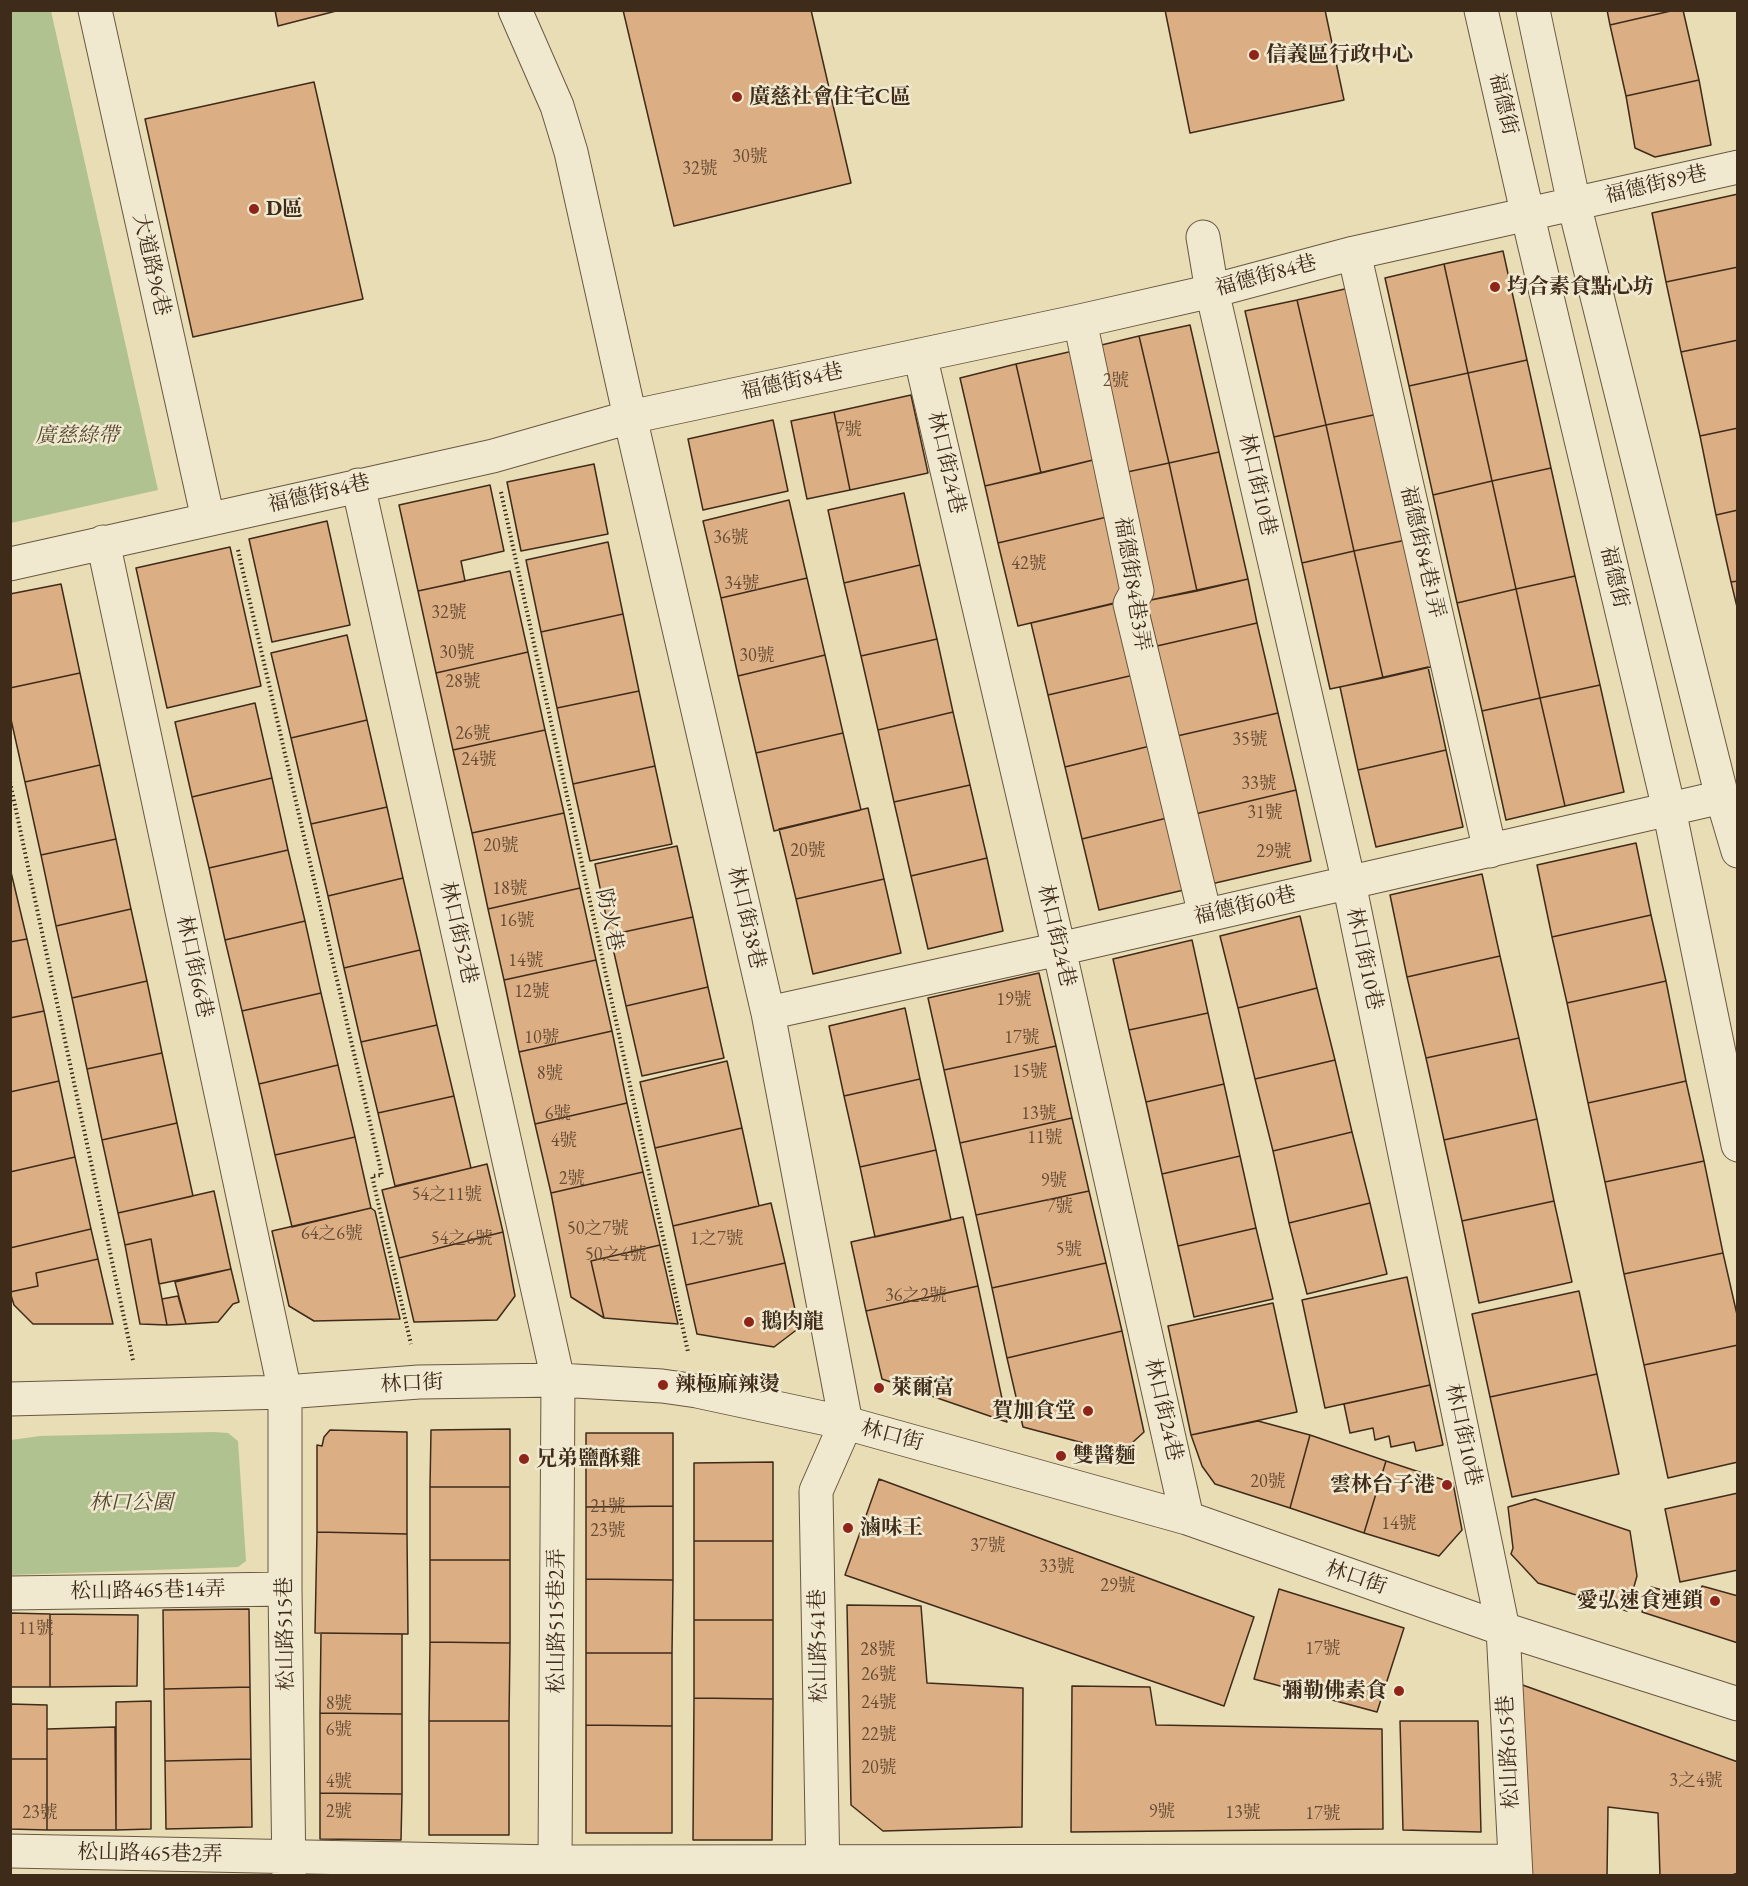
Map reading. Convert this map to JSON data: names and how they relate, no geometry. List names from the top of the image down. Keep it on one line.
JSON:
{"streets":{"street":["福德街","福德街89巷","大道路96巷","福德街84巷","林口街24巷","林口街10巷","福德街84巷1弄","福德街84巷3弄","福德街60巷","林口街38巷","林口街52巷","林口街66巷","林口街","松山路465巷14弄","松山路515巷2弄","松山路515巷","松山路541巷","松山路615巷","松山路465巷2弄"],"path":["防火巷"]},"crossings":[["福德街","福德街84巷"],["福德街","福德街60巷"],["福德街89巷","福德街84巷"],["大道路96巷","福德街84巷"],["福德街84巷","林口街24巷"],["福德街84巷","林口街10巷"],["福德街84巷","福德街84巷1弄"],["福德街84巷","福德街84巷3弄"],["福德街84巷","林口街38巷"],["福德街84巷","防火巷"],["福德街84巷","林口街52巷"],["福德街84巷","林口街66巷"],["林口街24巷","福德街60巷"],["林口街24巷","林口街"],["林口街10巷","福德街60巷"],["林口街10巷","林口街"],["林口街10巷","松山路615巷"],["福德街84巷1弄","福德街60巷"],["福德街84巷3弄","福德街60巷"],["福德街60巷","林口街38巷"],["林口街38巷","林口街"],["林口街38巷","松山路541巷"],["防火巷","林口街"],["林口街52巷","林口街"],["林口街52巷","松山路515巷2弄"],["林口街66巷","林口街"],["林口街66巷","松山路515巷"],["林口街","松山路515巷2弄"],["林口街","松山路515巷"],["林口街","松山路541巷"],["林口街","松山路615巷"],["松山路465巷14弄","松山路515巷"],["松山路515巷","松山路465巷2弄"]],"parks":["廣慈綠帶","林口公園"],"places":["信義區行政中心","廣慈社會住宅C區","D區","均合素食點心坊","鵝肉龍","辣極麻辣燙","萊爾富","賀加食堂","雙醬麵","兄弟鹽酥雞","雲林台子港","滷味王","愛弘速食連鎖","彌勒佛素食"],"house_numbers":["30號","32號","2號","7號","36號","42號","34號","32號","30號","30號","28號","26號","35號","24號","33號","31號","20號","20號","29號","18號","16號","14號","12號","19號","10號","17號","15號","8號","6號","13號","11號","4號","2號","9號","54之11號","7號","50之7號","64之6號","54之6號","1之7號","5號","50之4號","36之2號","20號","21號","14號","23號","37號","33號","29號","11號","17號","28號","26號","24號","8號","6號","22號","20號","3之4號","4號","2號","9號","23號","13號","17號"]}
